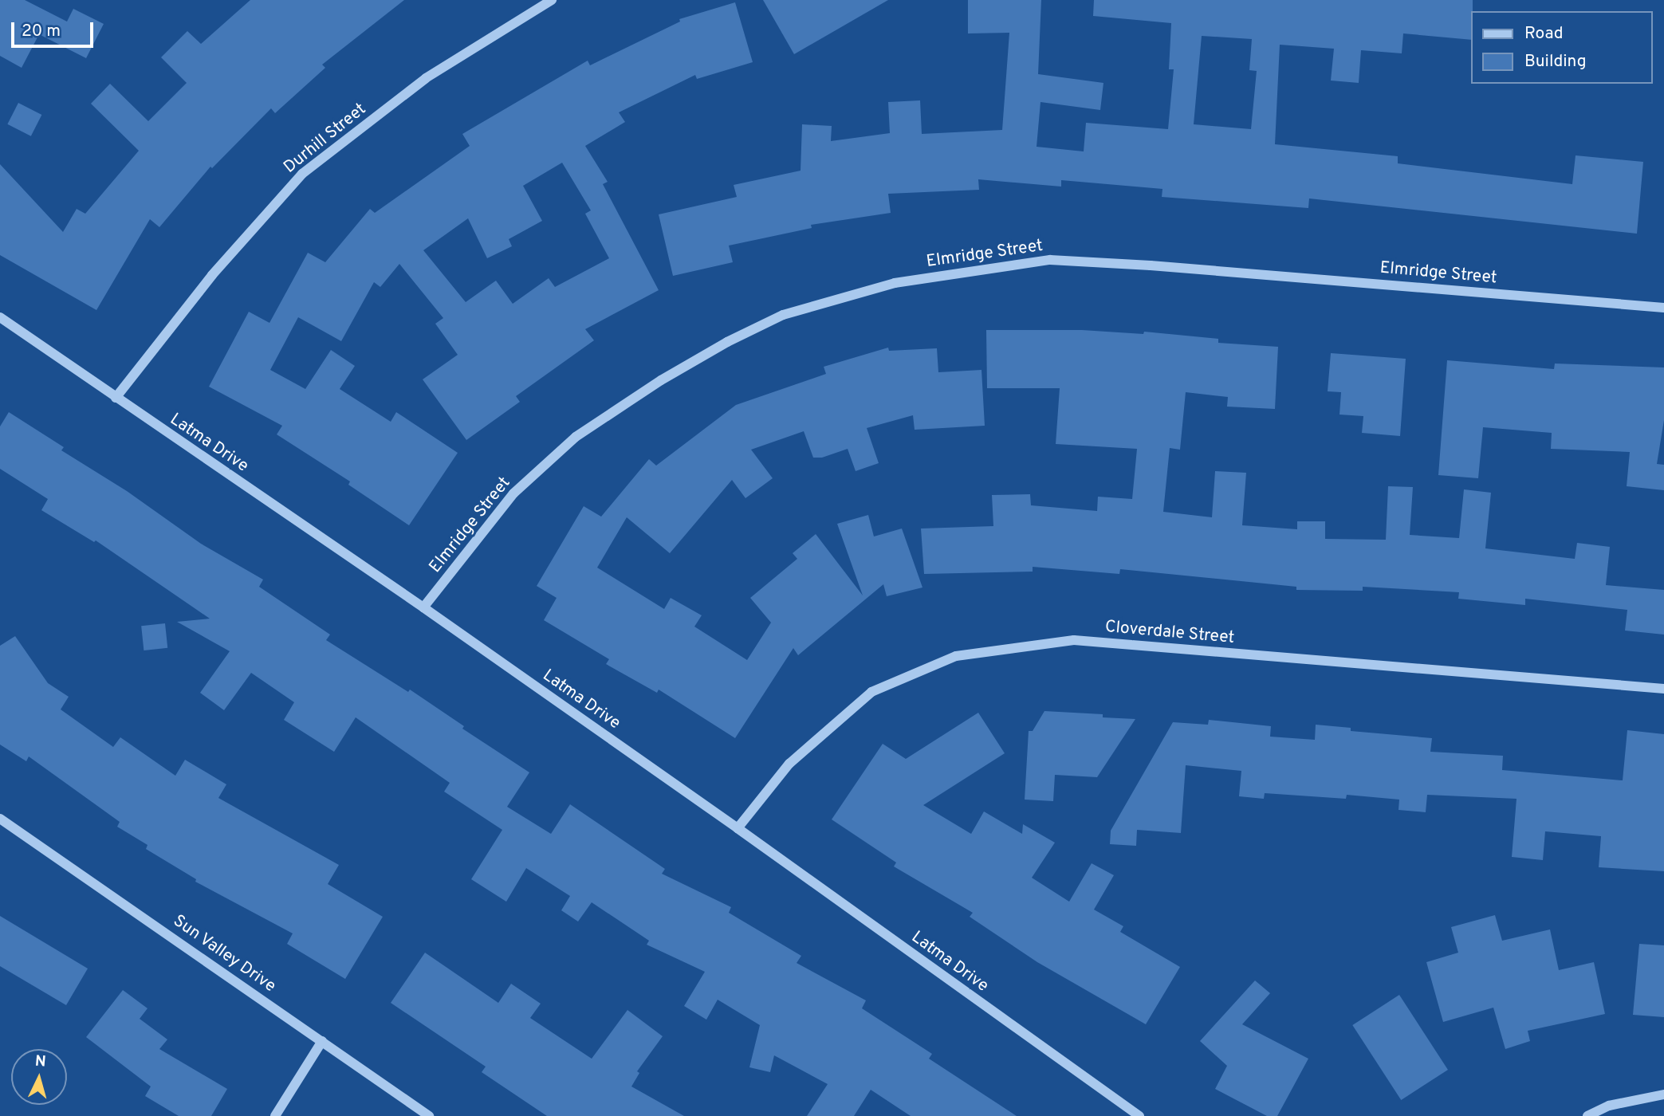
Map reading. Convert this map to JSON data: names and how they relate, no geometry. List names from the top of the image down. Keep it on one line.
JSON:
{"streets":{"street":["Durhill Street","Elmridge Street","Latma Drive","Cloverdale Street","Sun Valley Drive"]},"crossings":[["Durhill Street","Latma Drive"],["Elmridge Street","Latma Drive"],["Latma Drive","Cloverdale Street"]],"legend":["Road","Building"],"scale_bar":"20 m","north":"top"}
